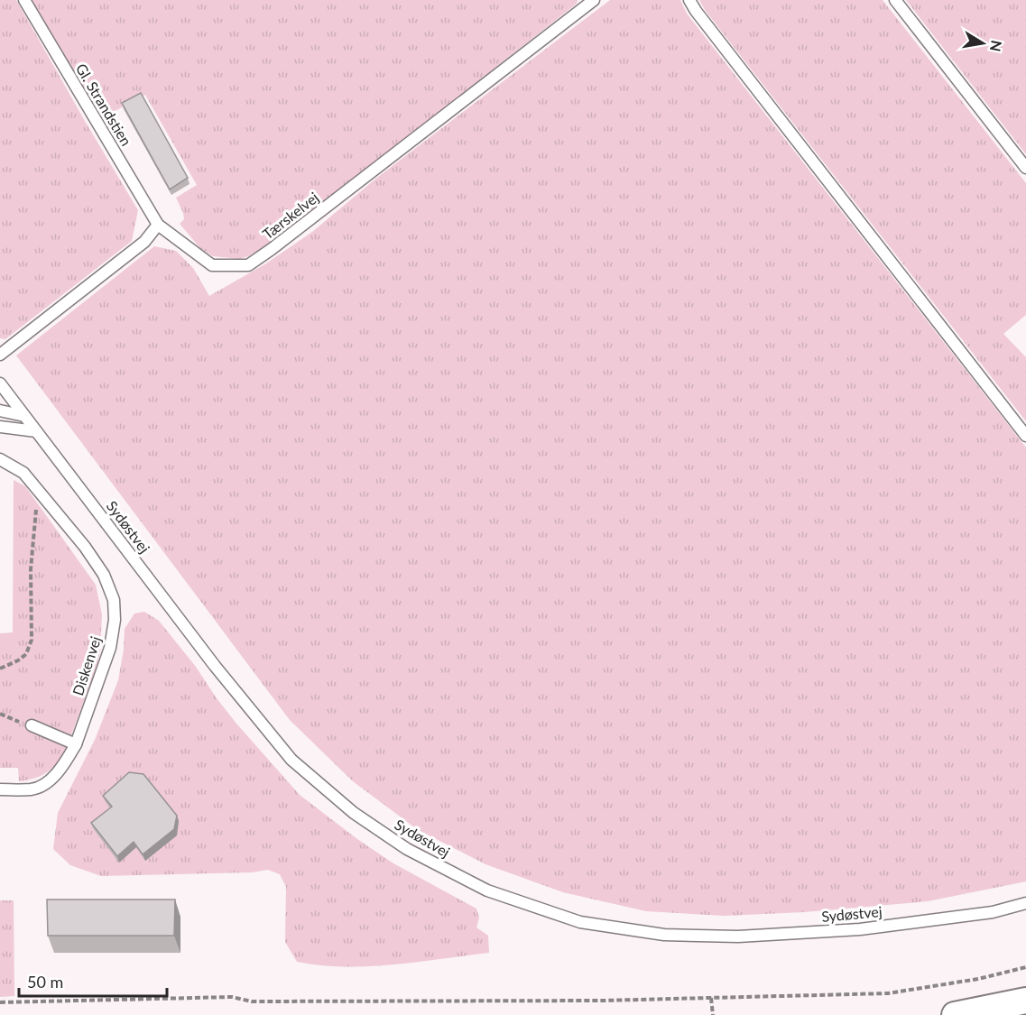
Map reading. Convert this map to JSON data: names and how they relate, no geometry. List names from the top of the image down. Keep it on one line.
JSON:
{"streets":{"lane":["Gl. Strandstien","Tærskelvej","Sydøstvej","Diskenvej"]},"crossings":[["Gl. Strandstien","Tærskelvej"]],"scale_bar":"50 m","north":"right"}
